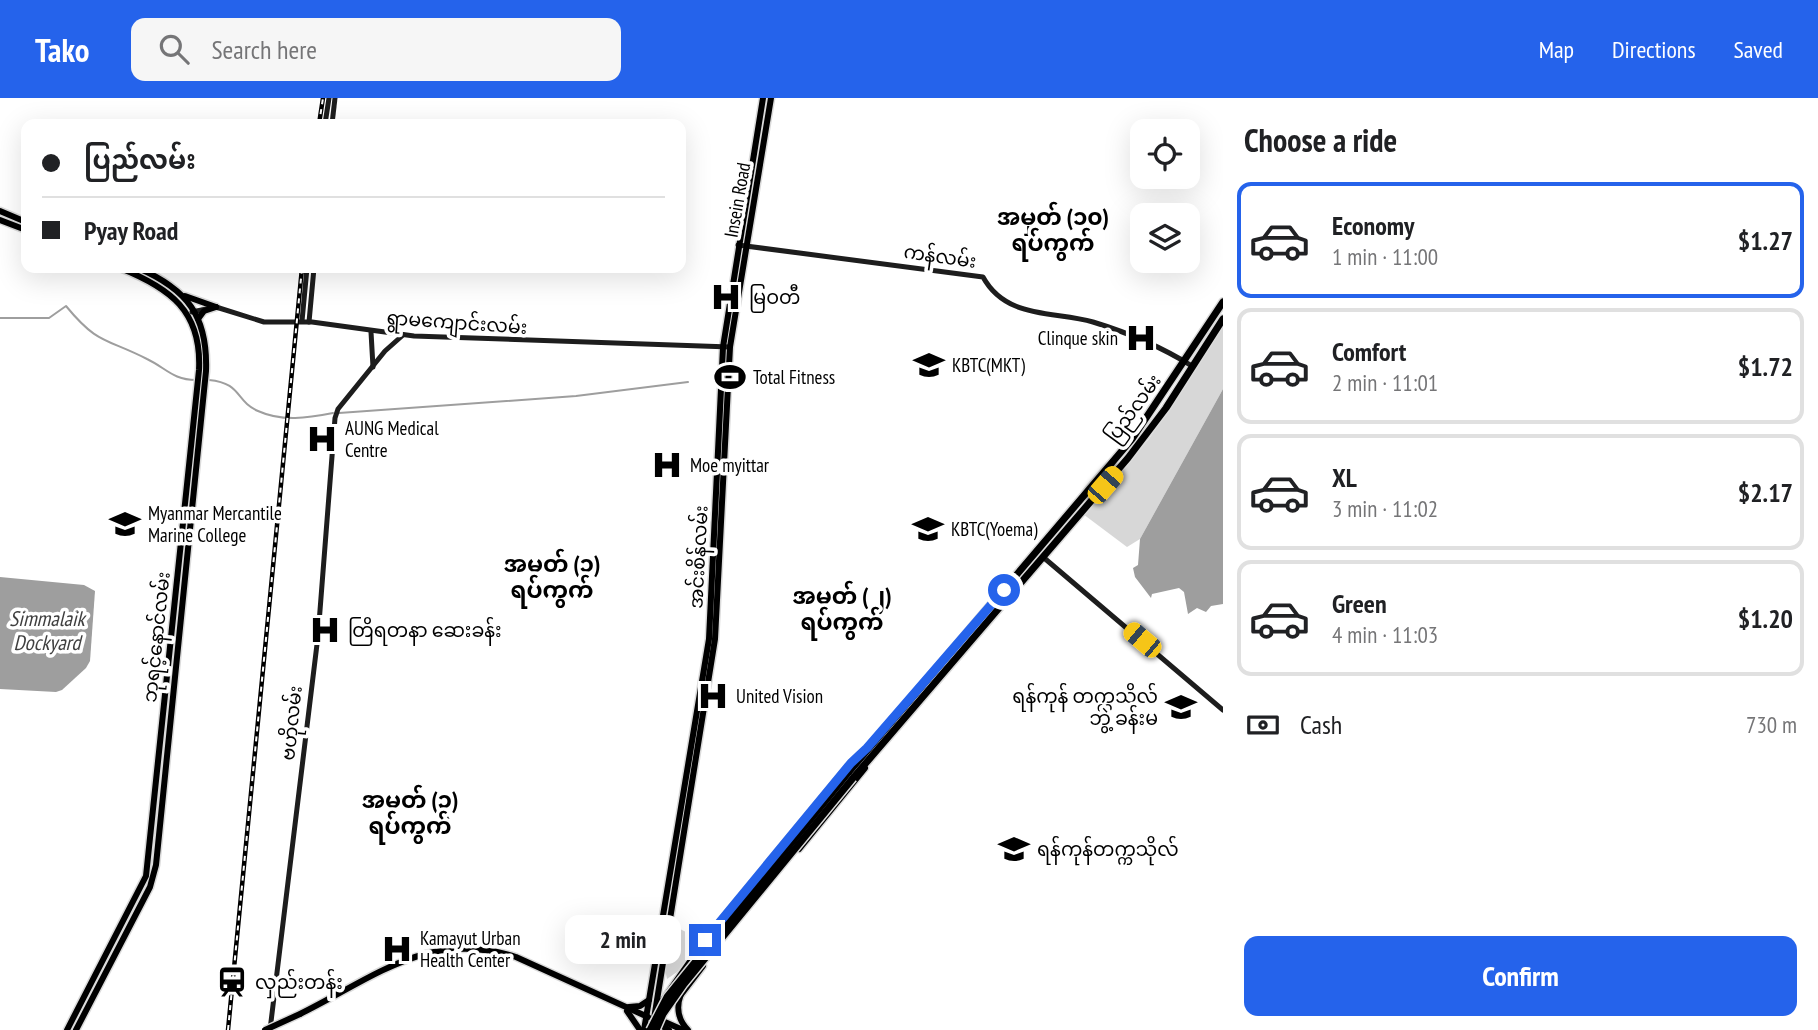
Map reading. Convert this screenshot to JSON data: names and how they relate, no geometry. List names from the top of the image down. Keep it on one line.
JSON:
{"streets":{"highway":["ပြည်လမ်း"],"main road":["Insein Road","ကန်လမ်း","ရွာမကျောင်းလမ်း","အင်းစိန်လမ်း","ဘုရင့်နောင်လမ်း","ဗဟိုလမ်း"]},"crossings":[["Insein Road","ကန်လမ်း"],["Insein Road","အင်းစိန်လမ်း"],["ကန်လမ်း","ပြည်လမ်း"],["ကန်လမ်း","အင်းစိန်လမ်း"],["ရွာမကျောင်းလမ်း","အင်းစိန်လမ်း"],["ရွာမကျောင်းလမ်း","ဘုရင့်နောင်လမ်း"]],"districts":["အမှတ် (၁၀) ရပ်ကွက်","အမှတ် (၁) ရပ်ကွက်","အမှတ် (၂) ရပ်ကွက်","အမှတ် (၃) ရပ်ကွက်"],"water":["Simmalaik Dockyard"],"places":{"hospital":["မြဝတီ","Clinque skin","AUNG Medical Centre","Moe myittar","တြိရတနာ ဆေးခန်း","United Vision","Kamayut Urban Health Center"],"school or university":["KBTC(MKT)","Myanmar Mercantile Marine College","KBTC(Yoema)","ရန်ကုန် တက္ကသိုလ် ဘွဲ့ ခန်းမ","ရန်ကုန်တက္ကသိုလ်"],"sports":["Total Fitness"],"station":["လှည်းတန်း"]},"page":{"header":"Tako","search":"Search here","nav":["Map","Directions","Saved"],"heading":"Choose a ride","banner":["ပြည်လမ်း","Pyay Road"],"list":[{"name":"Economy","note":"1 min · 11:00","value":"$1.27"},{"name":"Comfort","note":"2 min · 11:01","value":"$1.72"},{"name":"XL","note":"3 min · 11:02","value":"$2.17"},{"name":"Green","note":"4 min · 11:03","value":"$1.20"}],"pay":["Cash","730 m"],"bubble":"2 min","buttons":"Confirm"}}
